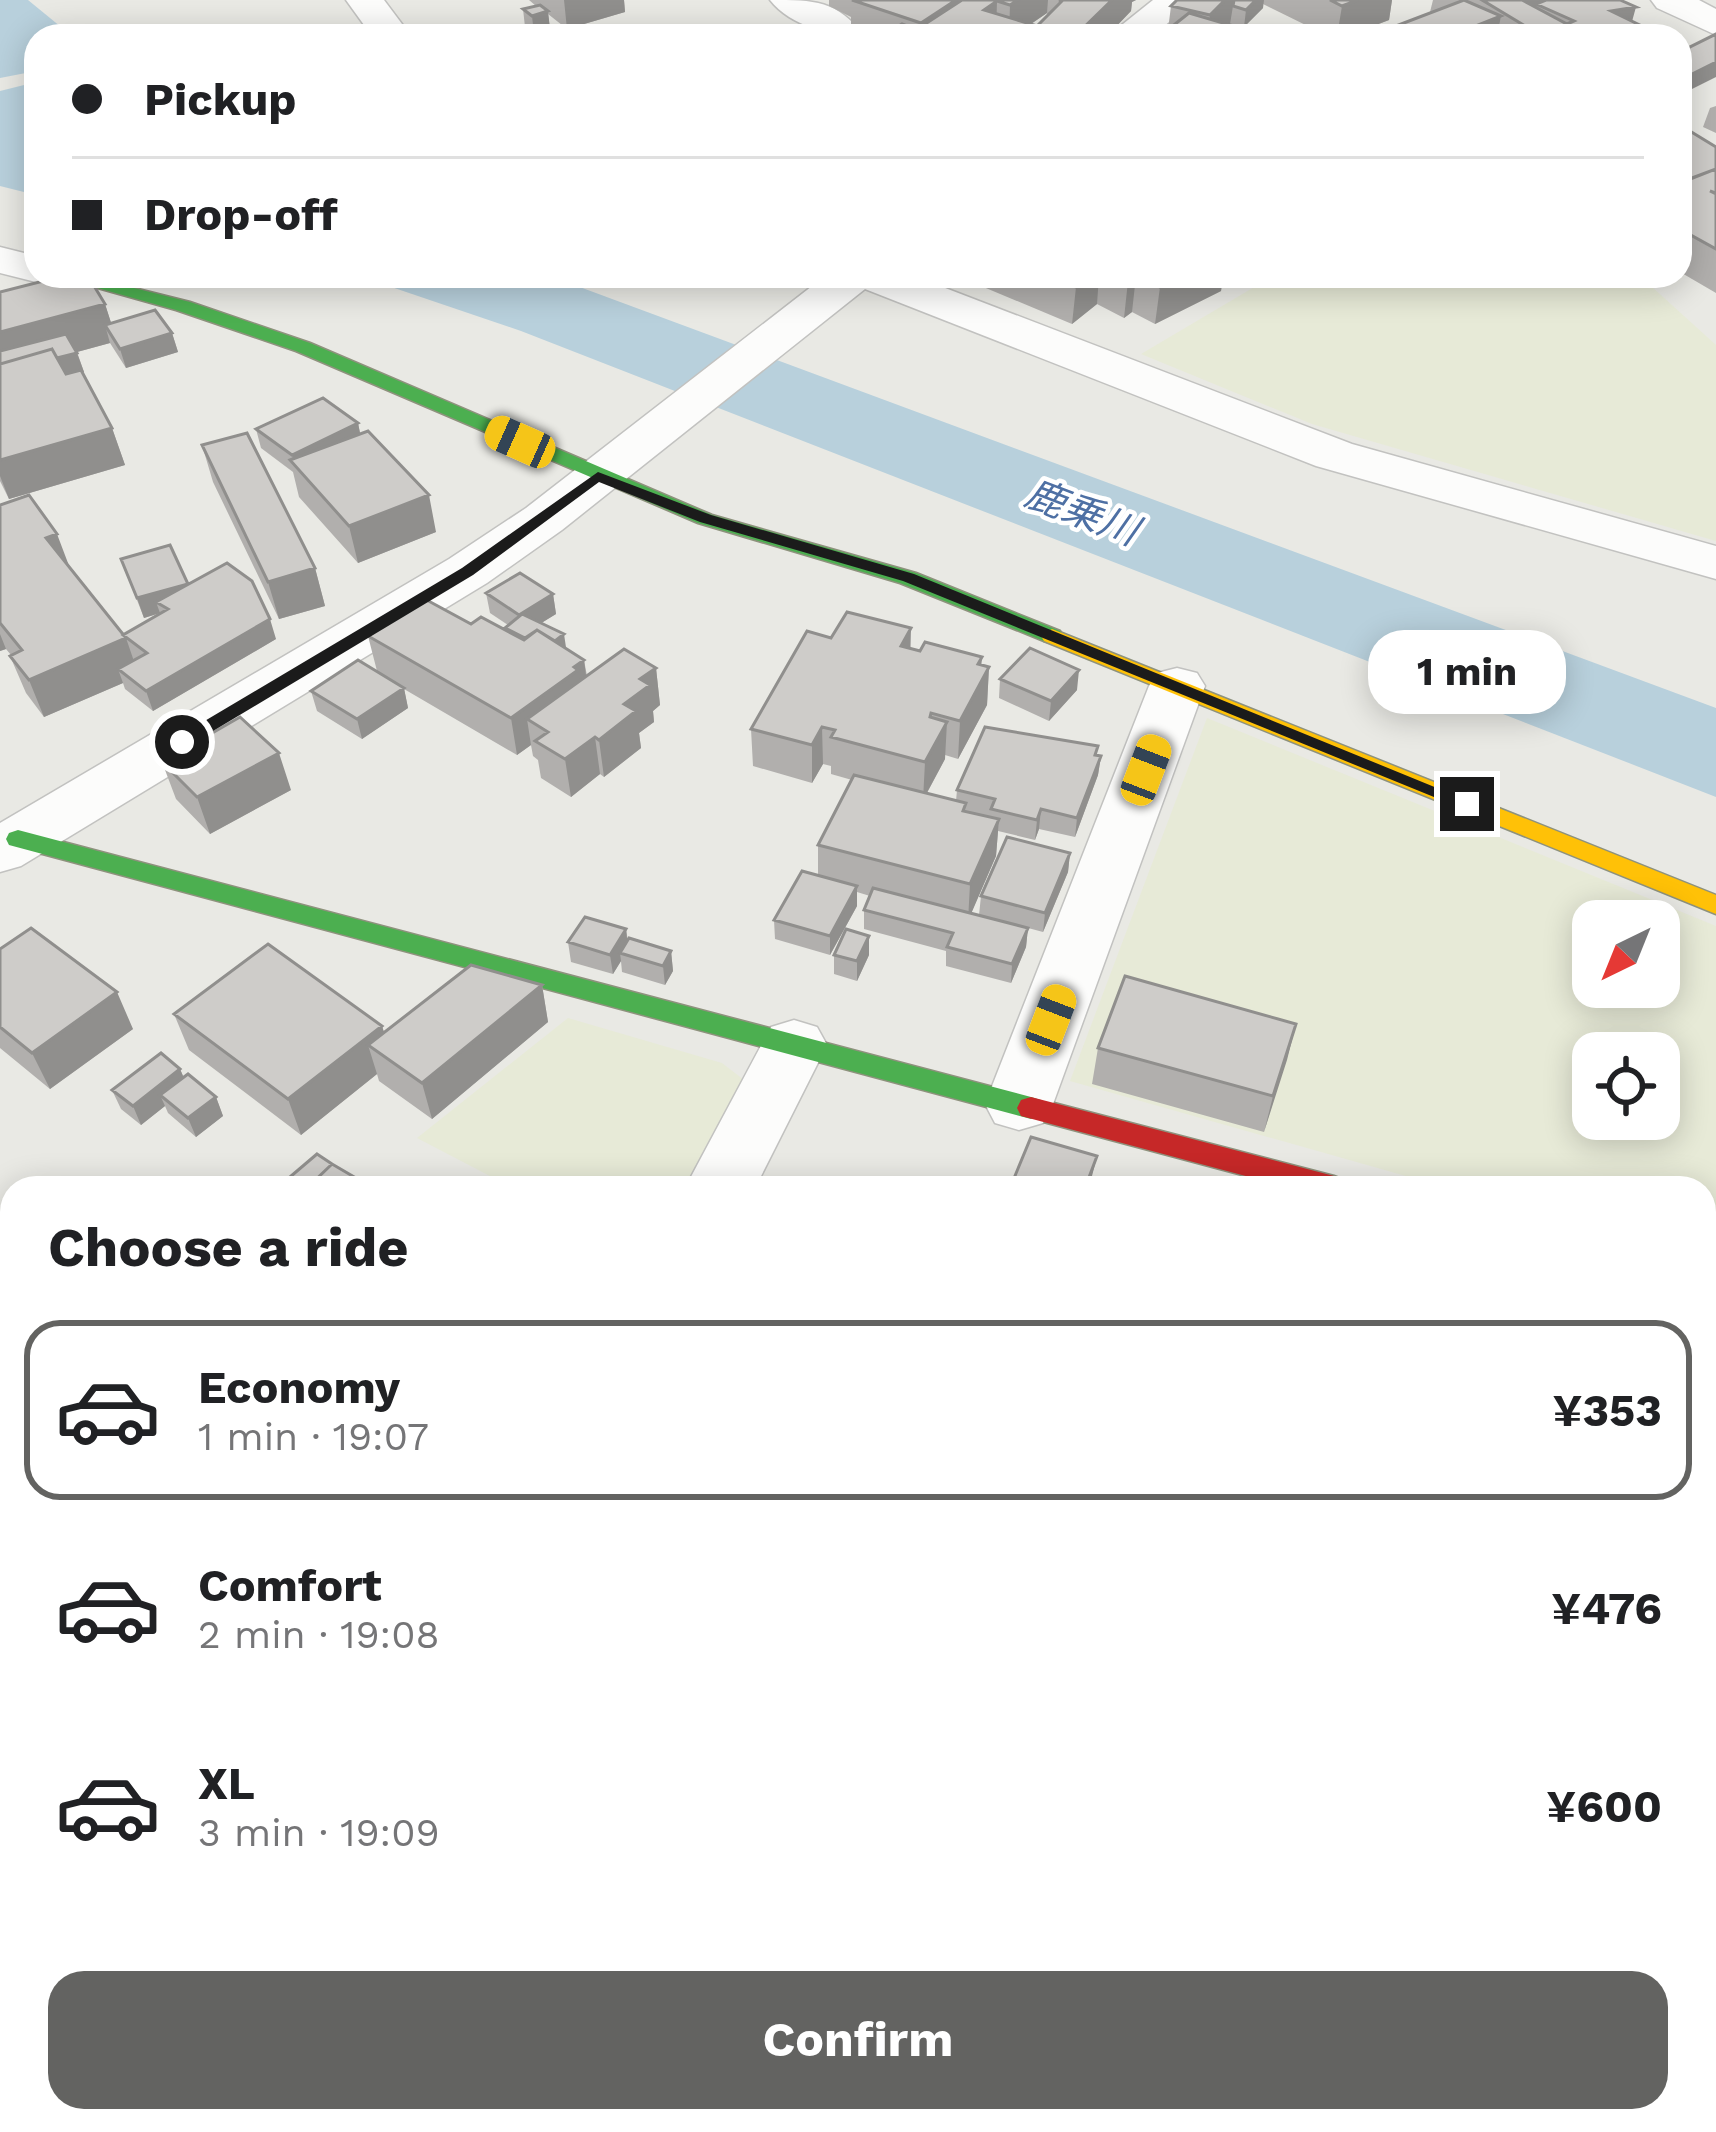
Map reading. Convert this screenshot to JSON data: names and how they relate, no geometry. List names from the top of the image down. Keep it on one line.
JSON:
{"water":["鹿乗川"],"north":"bottom left","page":{"banner":["Pickup","Drop-off"],"bubble":"1 min","heading":"Choose a ride","list":[{"name":"Economy","note":"1 min · 19:07","value":"¥353"},{"name":"Comfort","note":"2 min · 19:08","value":"¥476"},{"name":"XL","note":"3 min · 19:09","value":"¥600"}],"buttons":"Confirm"}}
